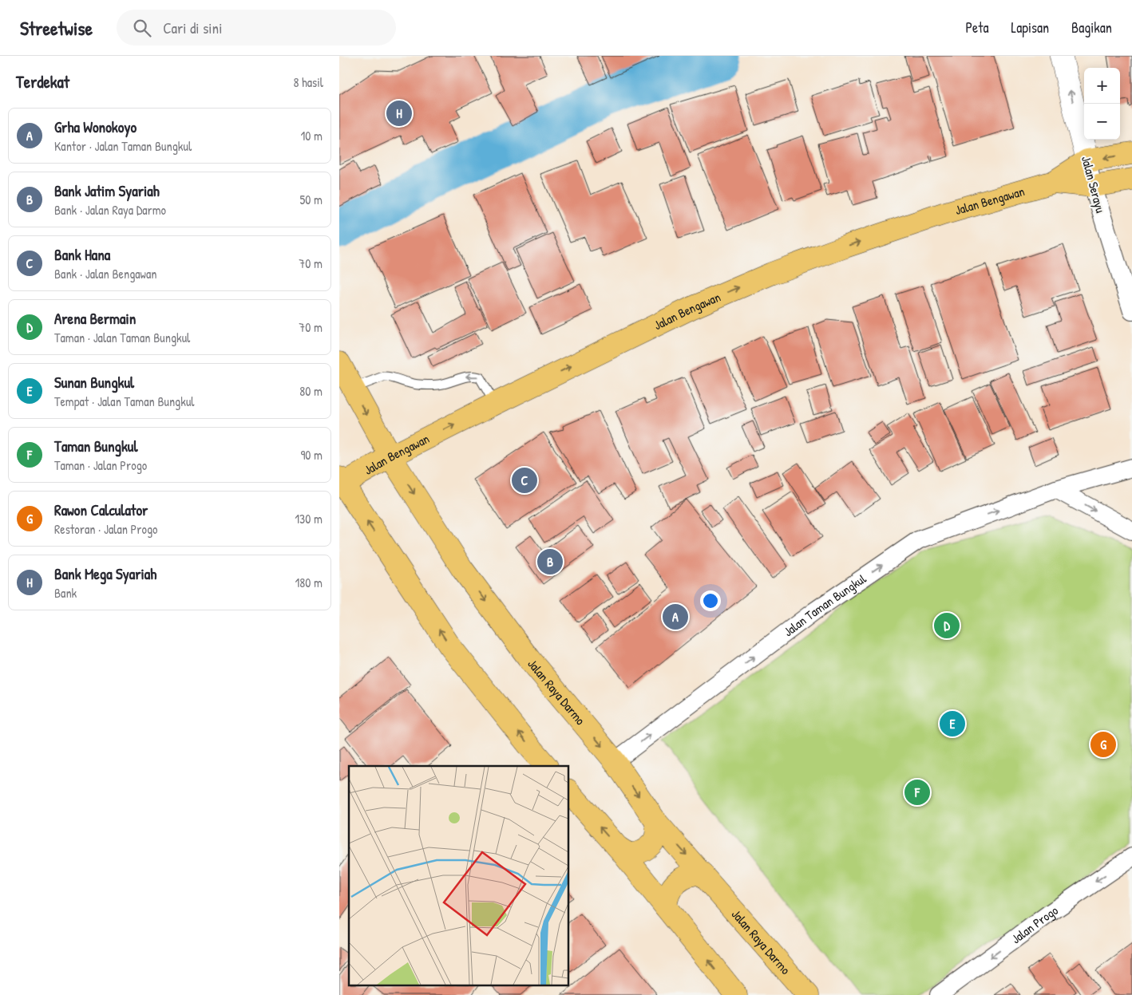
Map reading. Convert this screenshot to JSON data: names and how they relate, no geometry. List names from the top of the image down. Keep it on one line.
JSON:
{"streets":{"main road":["Jalan Bengawan","Jalan Raya Darmo"],"street":["Jalan Serayu","Jalan Taman Bungkul","Jalan Progo"]},"crossings":[["Jalan Serayu","Jalan Bengawan"],["Jalan Bengawan","Jalan Raya Darmo"],["Jalan Taman Bungkul","Jalan Raya Darmo"]],"one_way":["Jalan Serayu","Jalan Bengawan","Jalan Taman Bungkul","Jalan Progo"],"page":{"header":"Streetwise","search":"Cari di sini","nav":["Peta","Lapisan","Bagikan"],"heading":["Terdekat","8 hasil"],"map_buttons":["+","−"],"pins":["H","C","B","A","D","E","G","F"],"list":[{"mark":"A","name":"Grha Wonokoyo","note":"Kantor · Jalan Taman Bungkul","value":"10 m"},{"mark":"B","name":"Bank Jatim Syariah","note":"Bank · Jalan Raya Darmo","value":"50 m"},{"mark":"C","name":"Bank Hana","note":"Bank · Jalan Bengawan","value":"70 m"},{"mark":"D","name":"Arena Bermain","note":"Taman · Jalan Taman Bungkul","value":"70 m"},{"mark":"E","name":"Sunan Bungkul","note":"Tempat · Jalan Taman Bungkul","value":"80 m"},{"mark":"F","name":"Taman Bungkul","note":"Taman · Jalan Progo","value":"90 m"},{"mark":"G","name":"Rawon Calculator","note":"Restoran · Jalan Progo","value":"130 m"},{"mark":"H","name":"Bank Mega Syariah","note":"Bank","value":"180 m"}]}}
